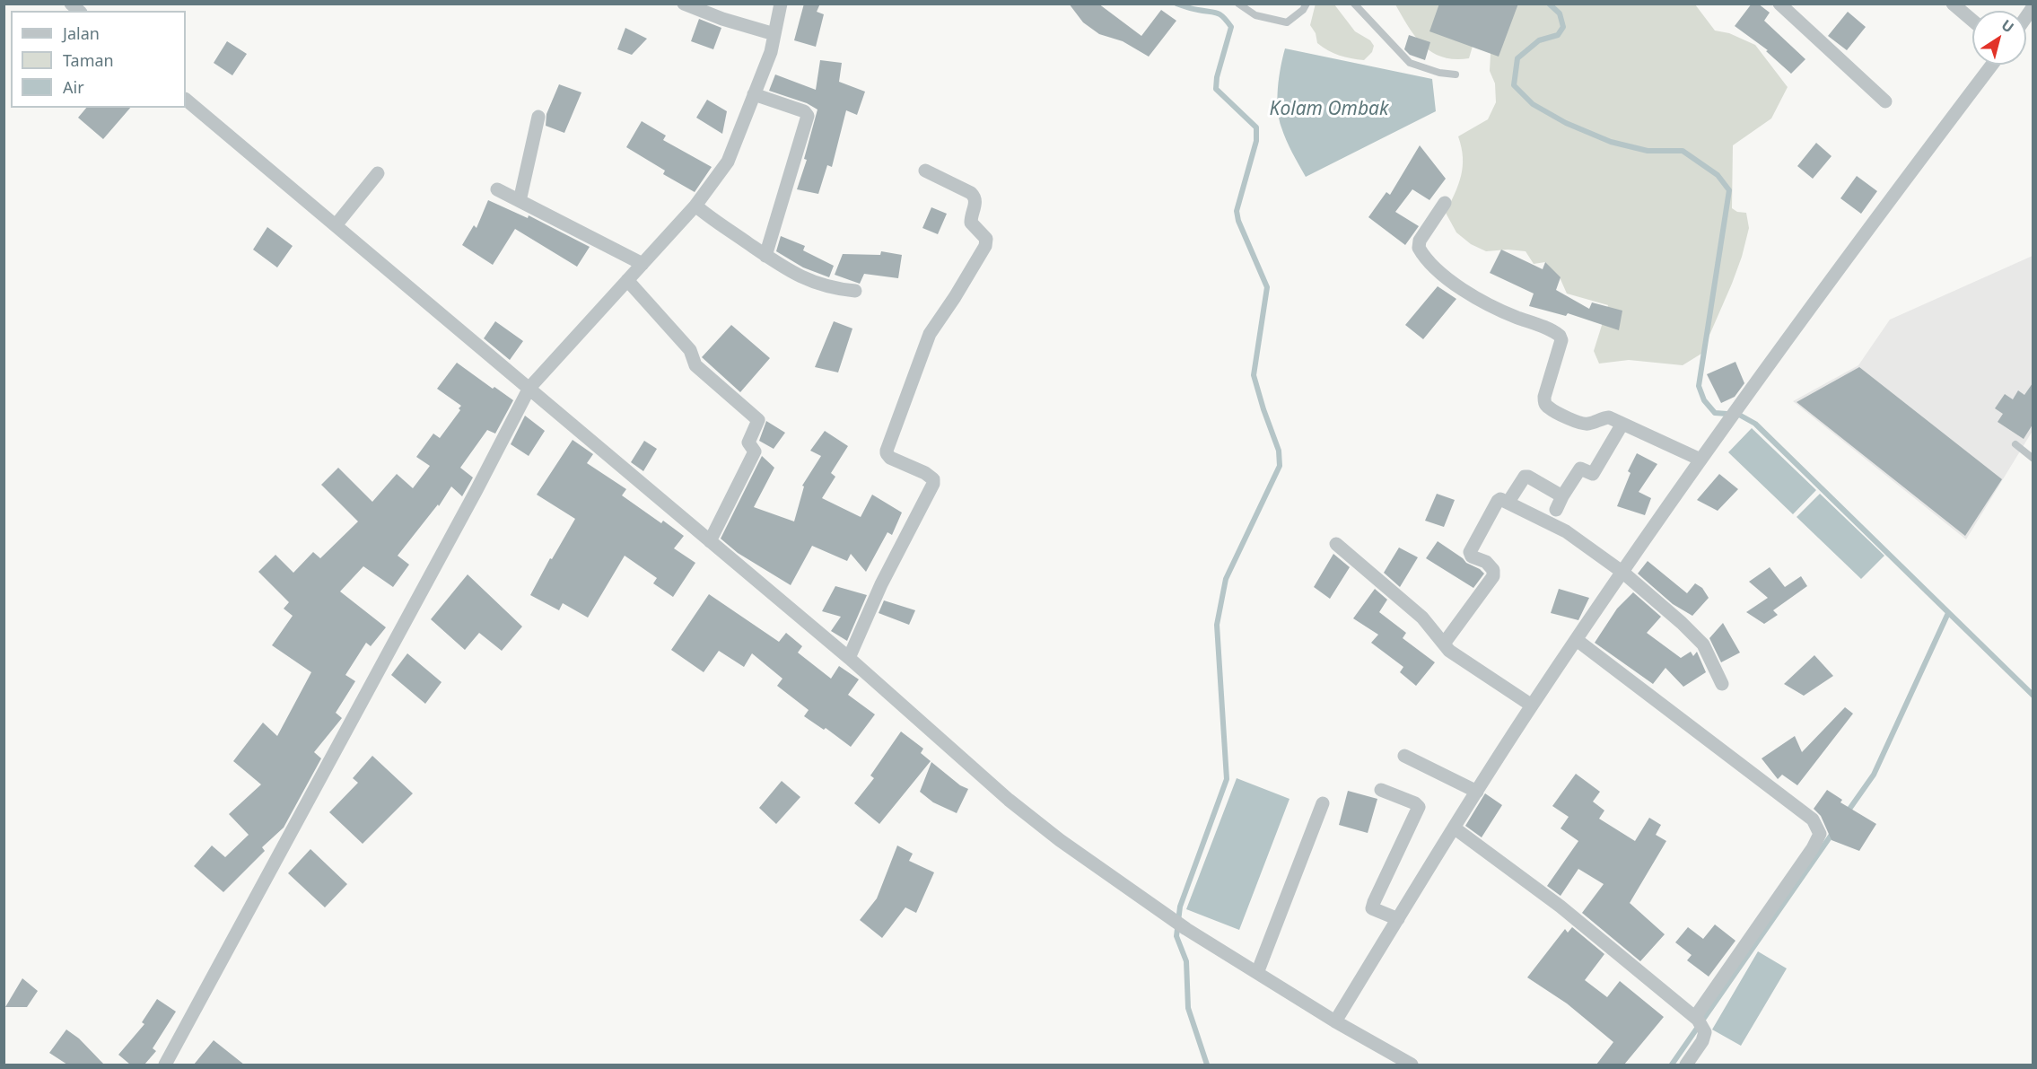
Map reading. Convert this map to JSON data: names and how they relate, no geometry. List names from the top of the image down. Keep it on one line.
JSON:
{"water":["Kolam Ombak"],"legend":["Jalan","Taman","Air"],"north":"top right"}
